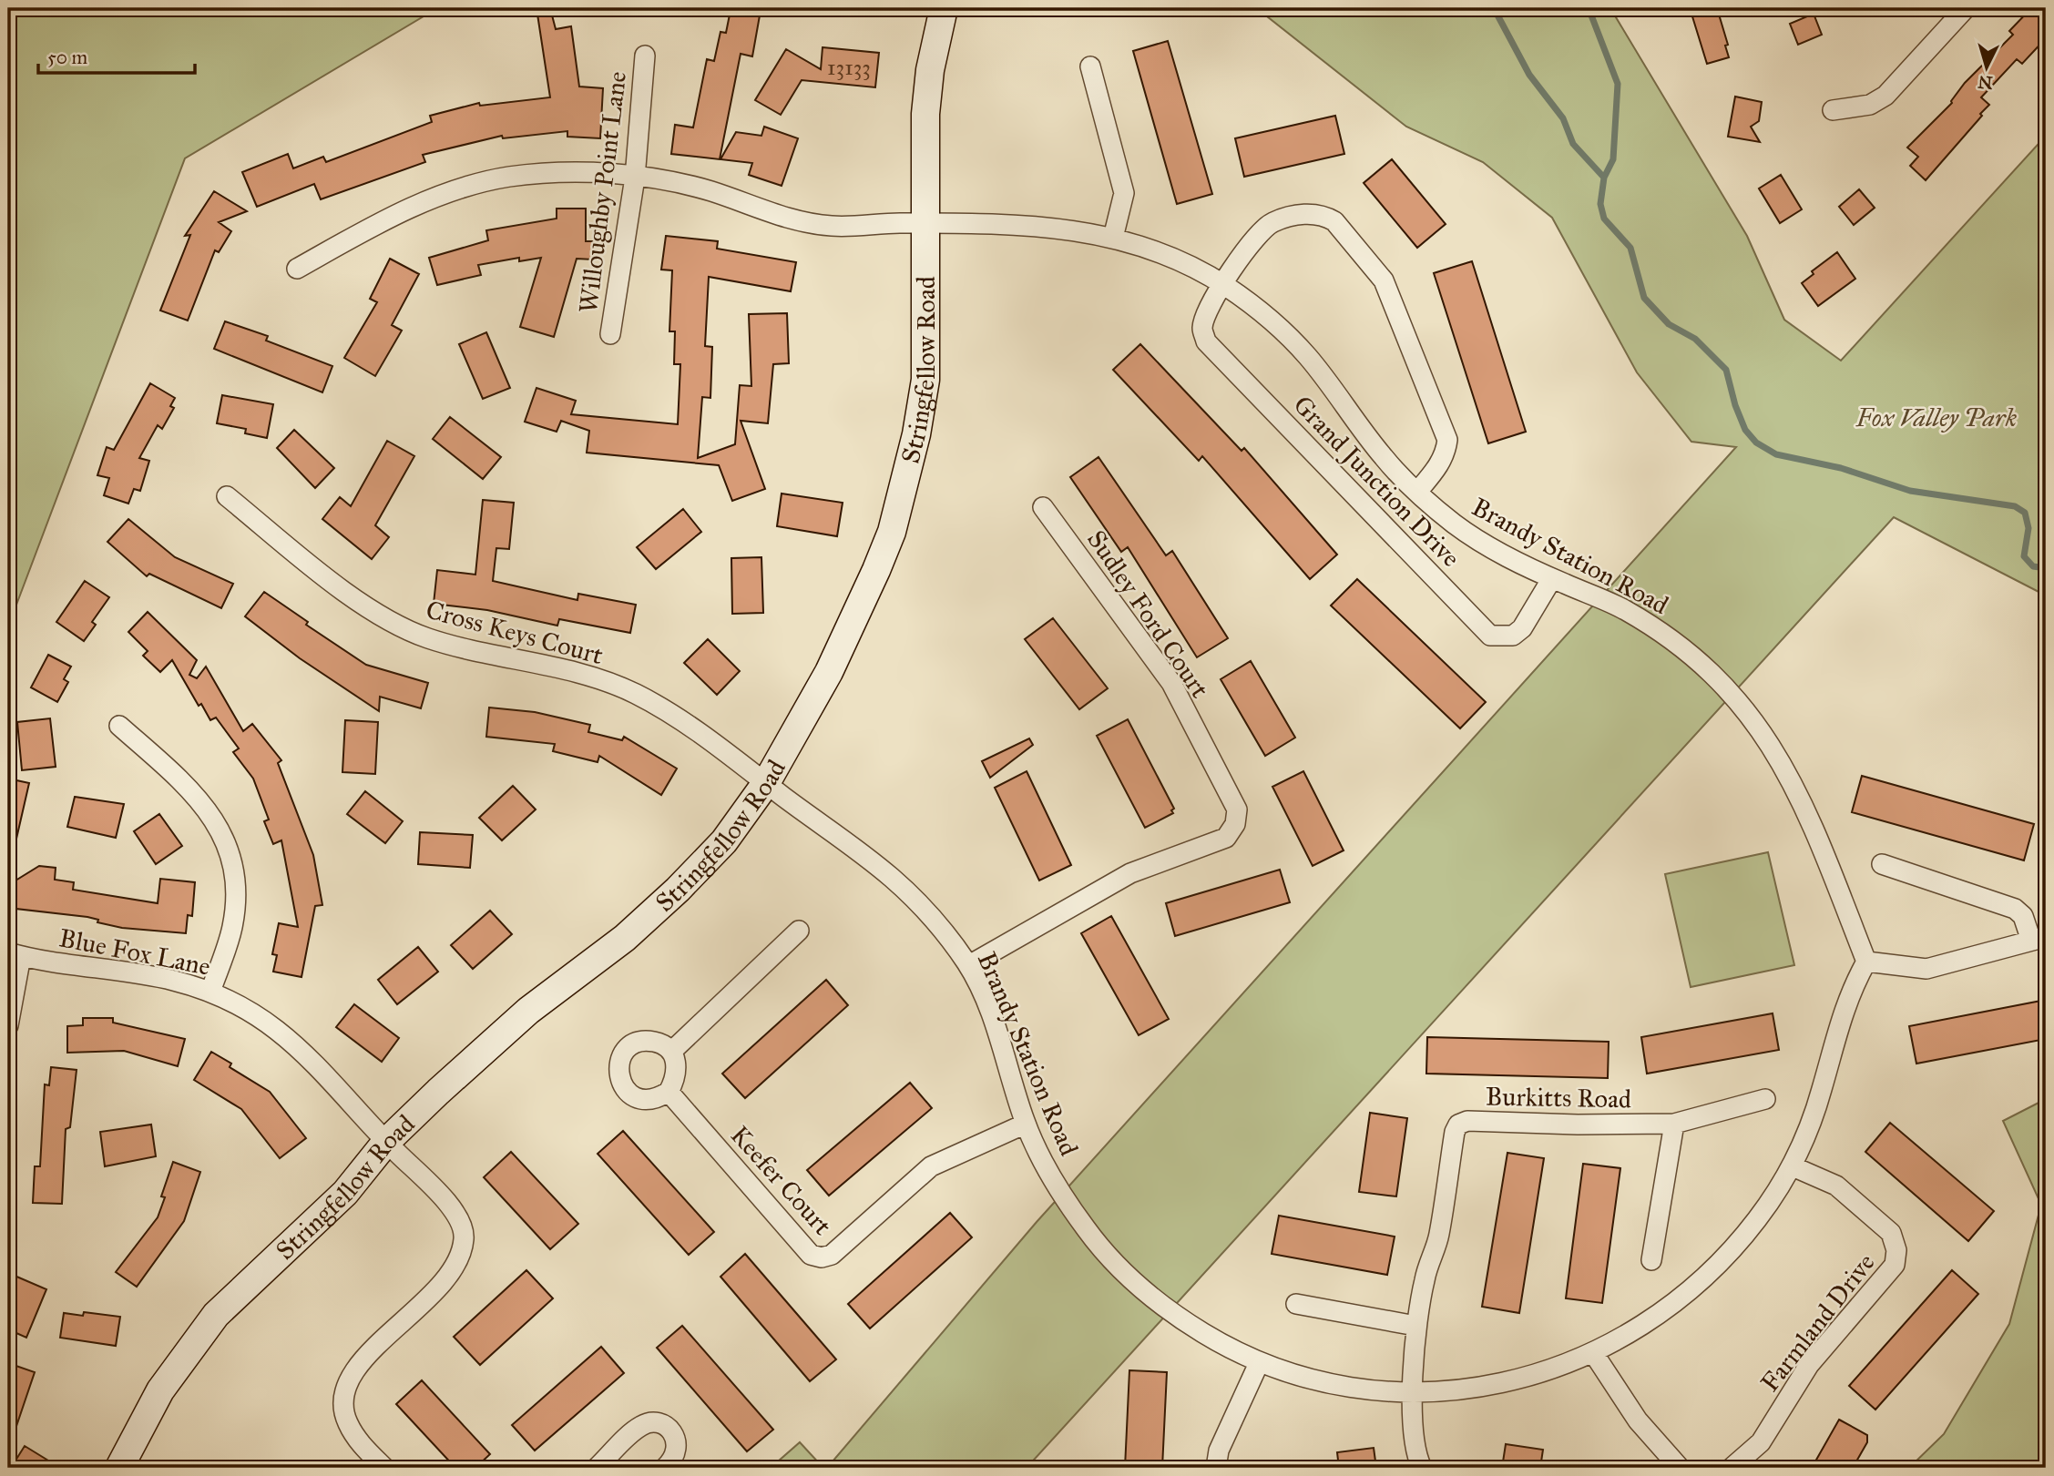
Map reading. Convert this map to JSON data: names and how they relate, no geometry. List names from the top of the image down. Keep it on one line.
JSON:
{"streets":{"main road":["Stringfellow Road"],"street":["Willoughby Point Lane","Grand Junction Drive","Brandy Station Road","Sudley Ford Court","Cross Keys Court","Blue Fox Lane","Burkitts Road","Keefer Court","Farmland Drive"]},"crossings":[["Willoughby Point Lane","Brandy Station Road"],["Stringfellow Road","Brandy Station Road"],["Stringfellow Road","Cross Keys Court"],["Stringfellow Road","Blue Fox Lane"],["Grand Junction Drive","Brandy Station Road"],["Brandy Station Road","Sudley Ford Court"],["Brandy Station Road","Cross Keys Court"],["Brandy Station Road","Burkitts Road"],["Brandy Station Road","Keefer Court"],["Brandy Station Road","Farmland Drive"]],"parks":["Fox Valley Park"],"house_numbers":["13133"],"scale_bar":"50 m","north":"bottom"}
